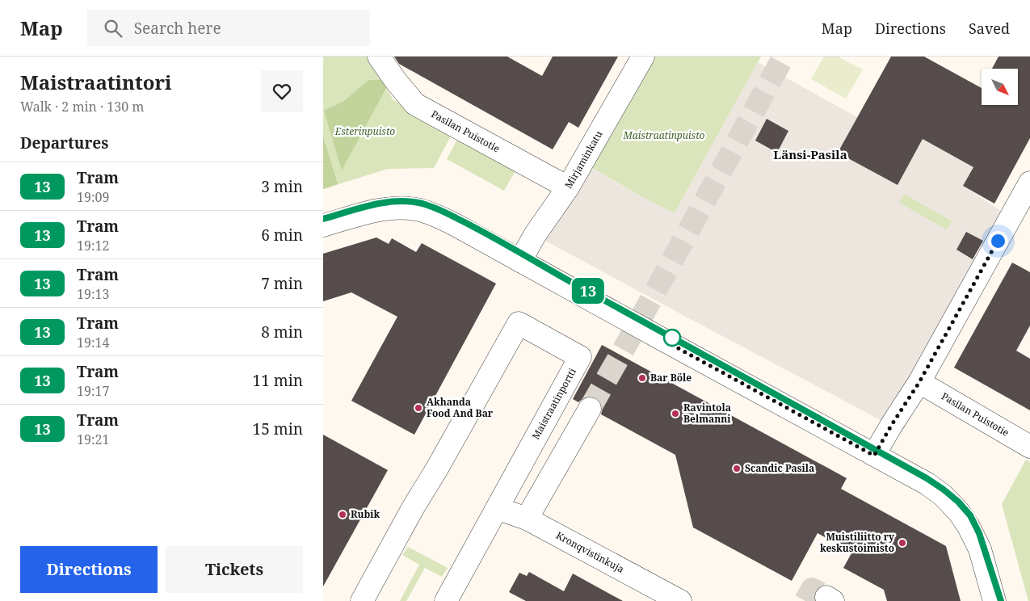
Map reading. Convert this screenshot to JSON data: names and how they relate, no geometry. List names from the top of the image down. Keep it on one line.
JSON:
{"streets":{"street":["Pasilan Puistotie","Mirjaminkatu","Maistraatinportti","Kronqvistinkuja"]},"crossings":[["Pasilan Puistotie","Mirjaminkatu"],["Maistraatinportti","Kronqvistinkuja"]],"districts":["Länsi-Pasila"],"parks":["Esterinpuisto","Maistraatinpuisto"],"places":["Bar Böle","Akhanda Food And Bar","Ravintola Belmanni","Scandic Pasila","Rubik","Muistiliitto ry keskustoimisto"],"lines":["tram line 13"],"north":"bottom right","page":{"header":"Map","search":"Search here","nav":["Map","Directions","Saved"],"heading":[["Maistraatintori","Walk · 2 min · 130 m"],"Departures"],"on_map":"13","list":[{"mark":"13","name":"Tram","note":"19:09","value":"3 min"},{"mark":"13","name":"Tram","note":"19:12","value":"6 min"},{"mark":"13","name":"Tram","note":"19:13","value":"7 min"},{"mark":"13","name":"Tram","note":"19:14","value":"8 min"},{"mark":"13","name":"Tram","note":"19:17","value":"11 min"},{"mark":"13","name":"Tram","note":"19:21","value":"15 min"}],"buttons":["Directions","Tickets"]}}
